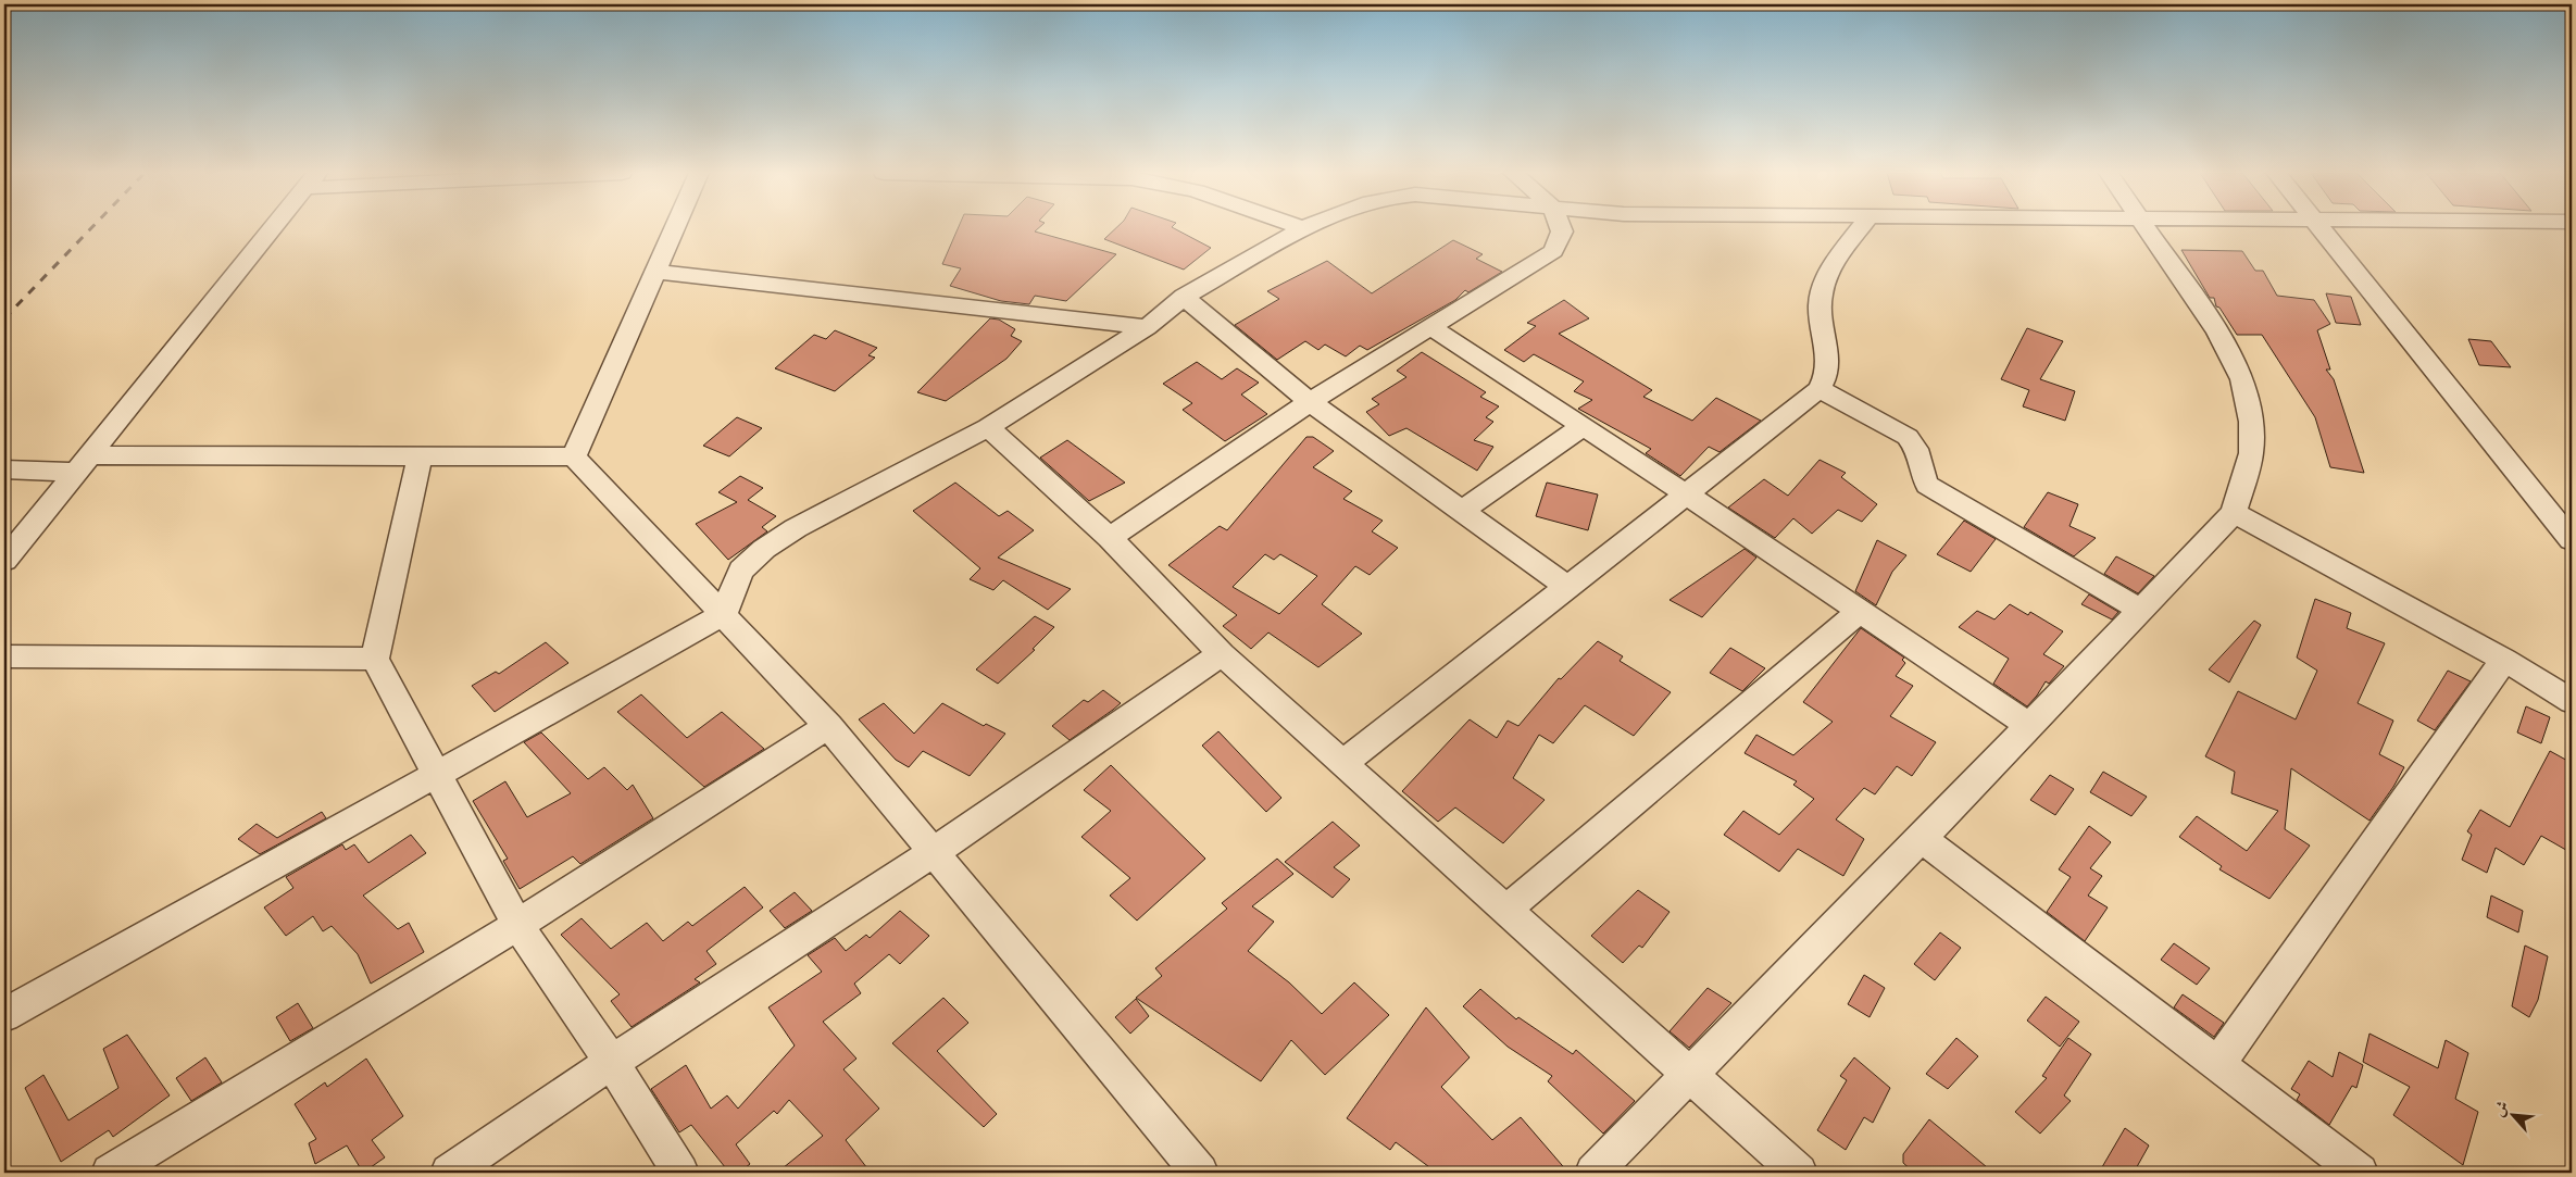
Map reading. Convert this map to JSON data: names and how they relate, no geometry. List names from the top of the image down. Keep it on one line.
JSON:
{"north":"top left"}
